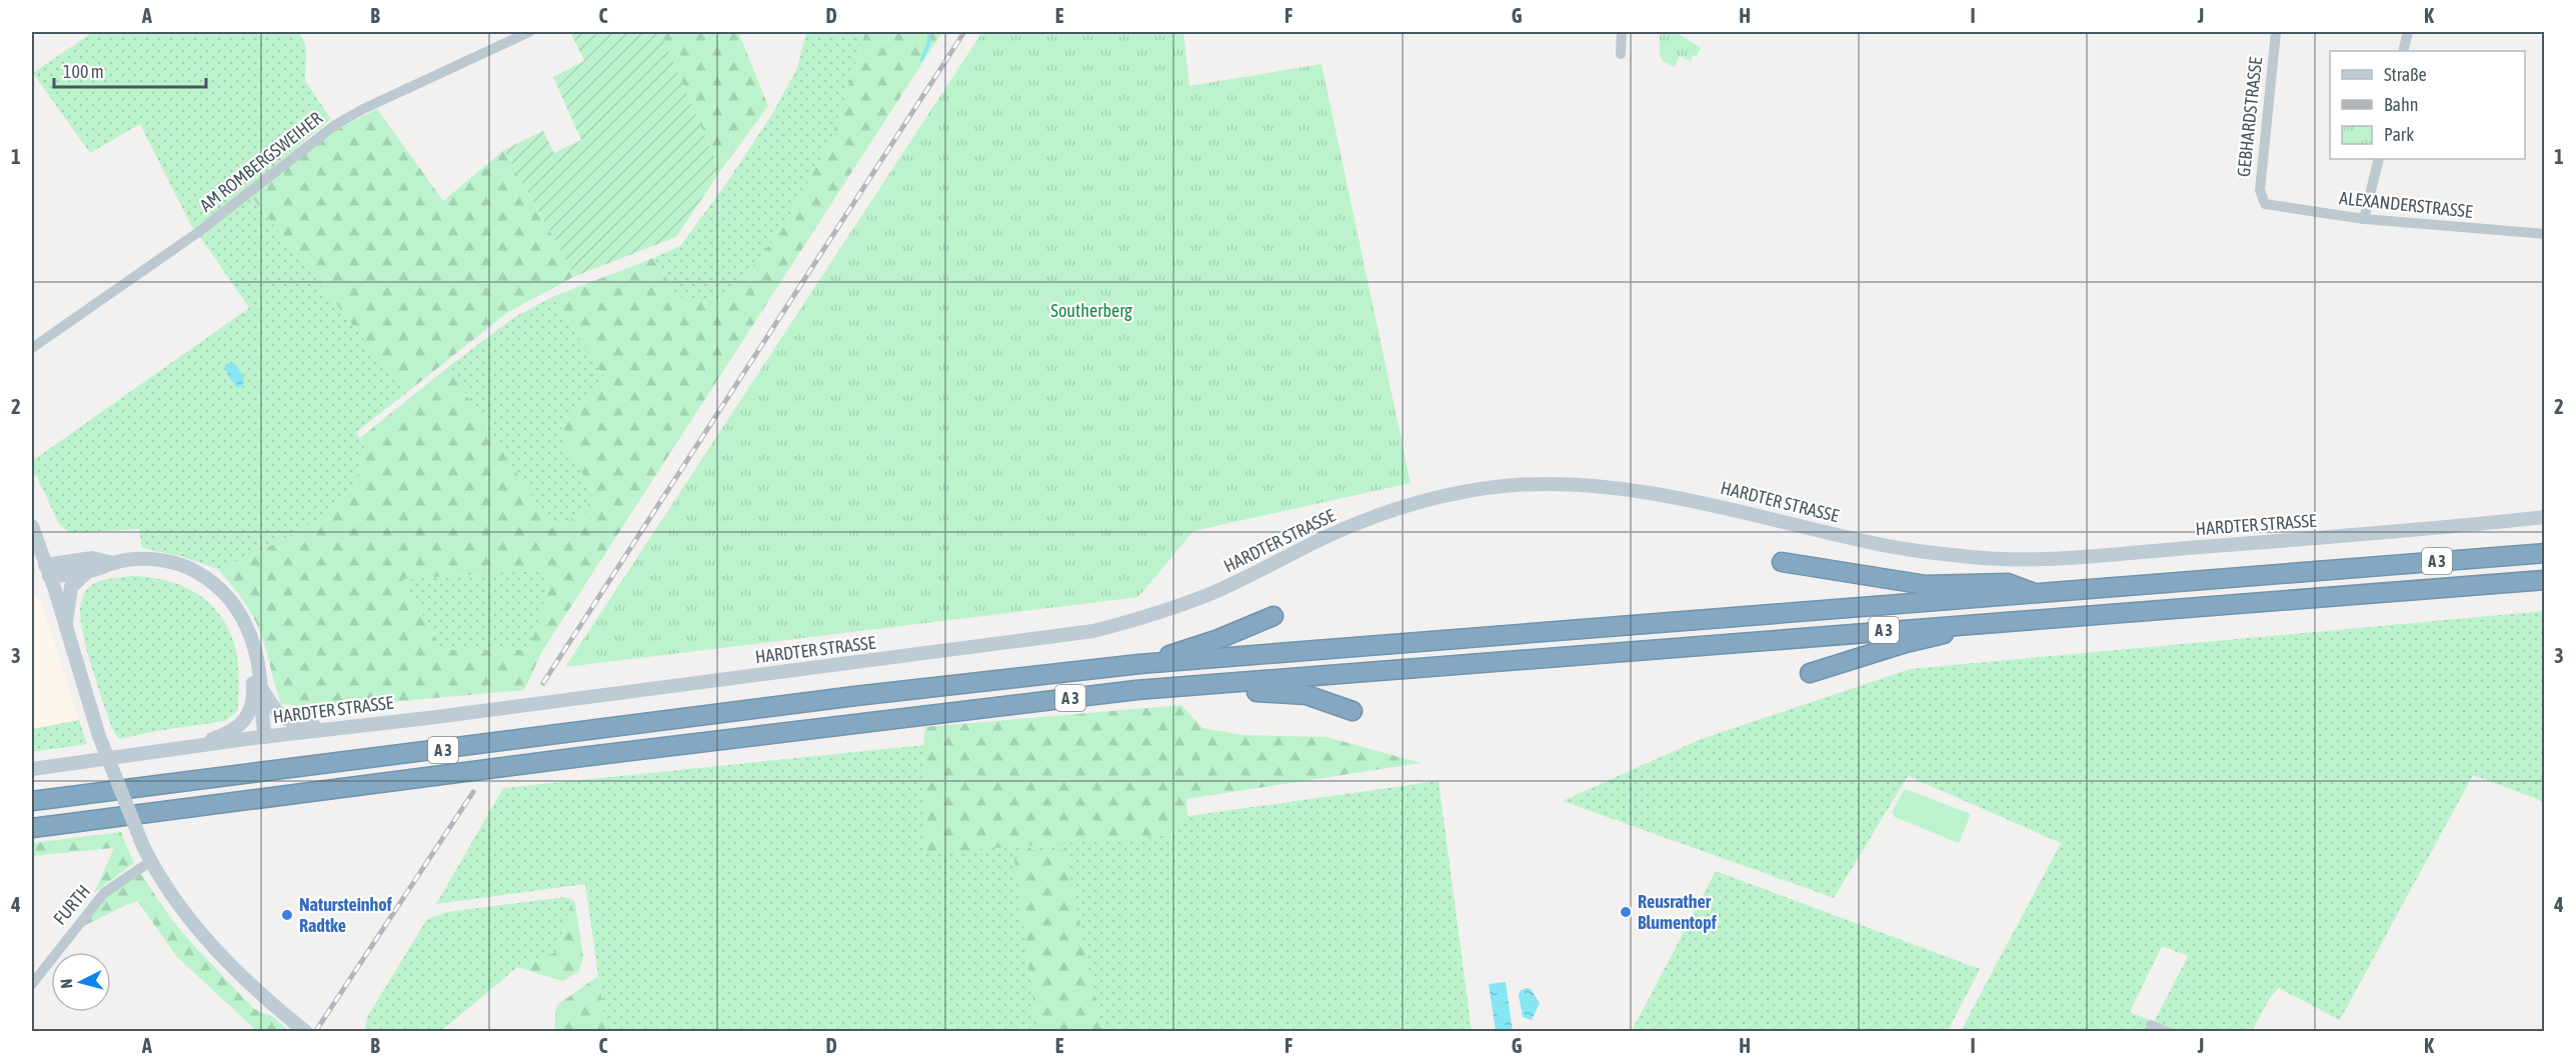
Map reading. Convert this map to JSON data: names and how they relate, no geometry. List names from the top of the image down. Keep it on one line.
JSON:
{"streets":{"highway":["A 3"],"main road":["HARDTER STRASSE"],"street":["GEBHARDSTRASSE","AM ROMBERGSWEIHER","ALEXANDERSTRASSE","FURTH"]},"crossings":[["GEBHARDSTRASSE","ALEXANDERSTRASSE"]],"parks":["Southerberg"],"places":["Reusrather Blumentopf","Natursteinhof Radtke"],"legend":["Straße","Bahn","Park"],"scale_bar":"100 m","north":"left","grid":{"columns":["A","B","C","D","E","F","G","H","I","J","K"],"rows":["1","2","3","4"]}}
